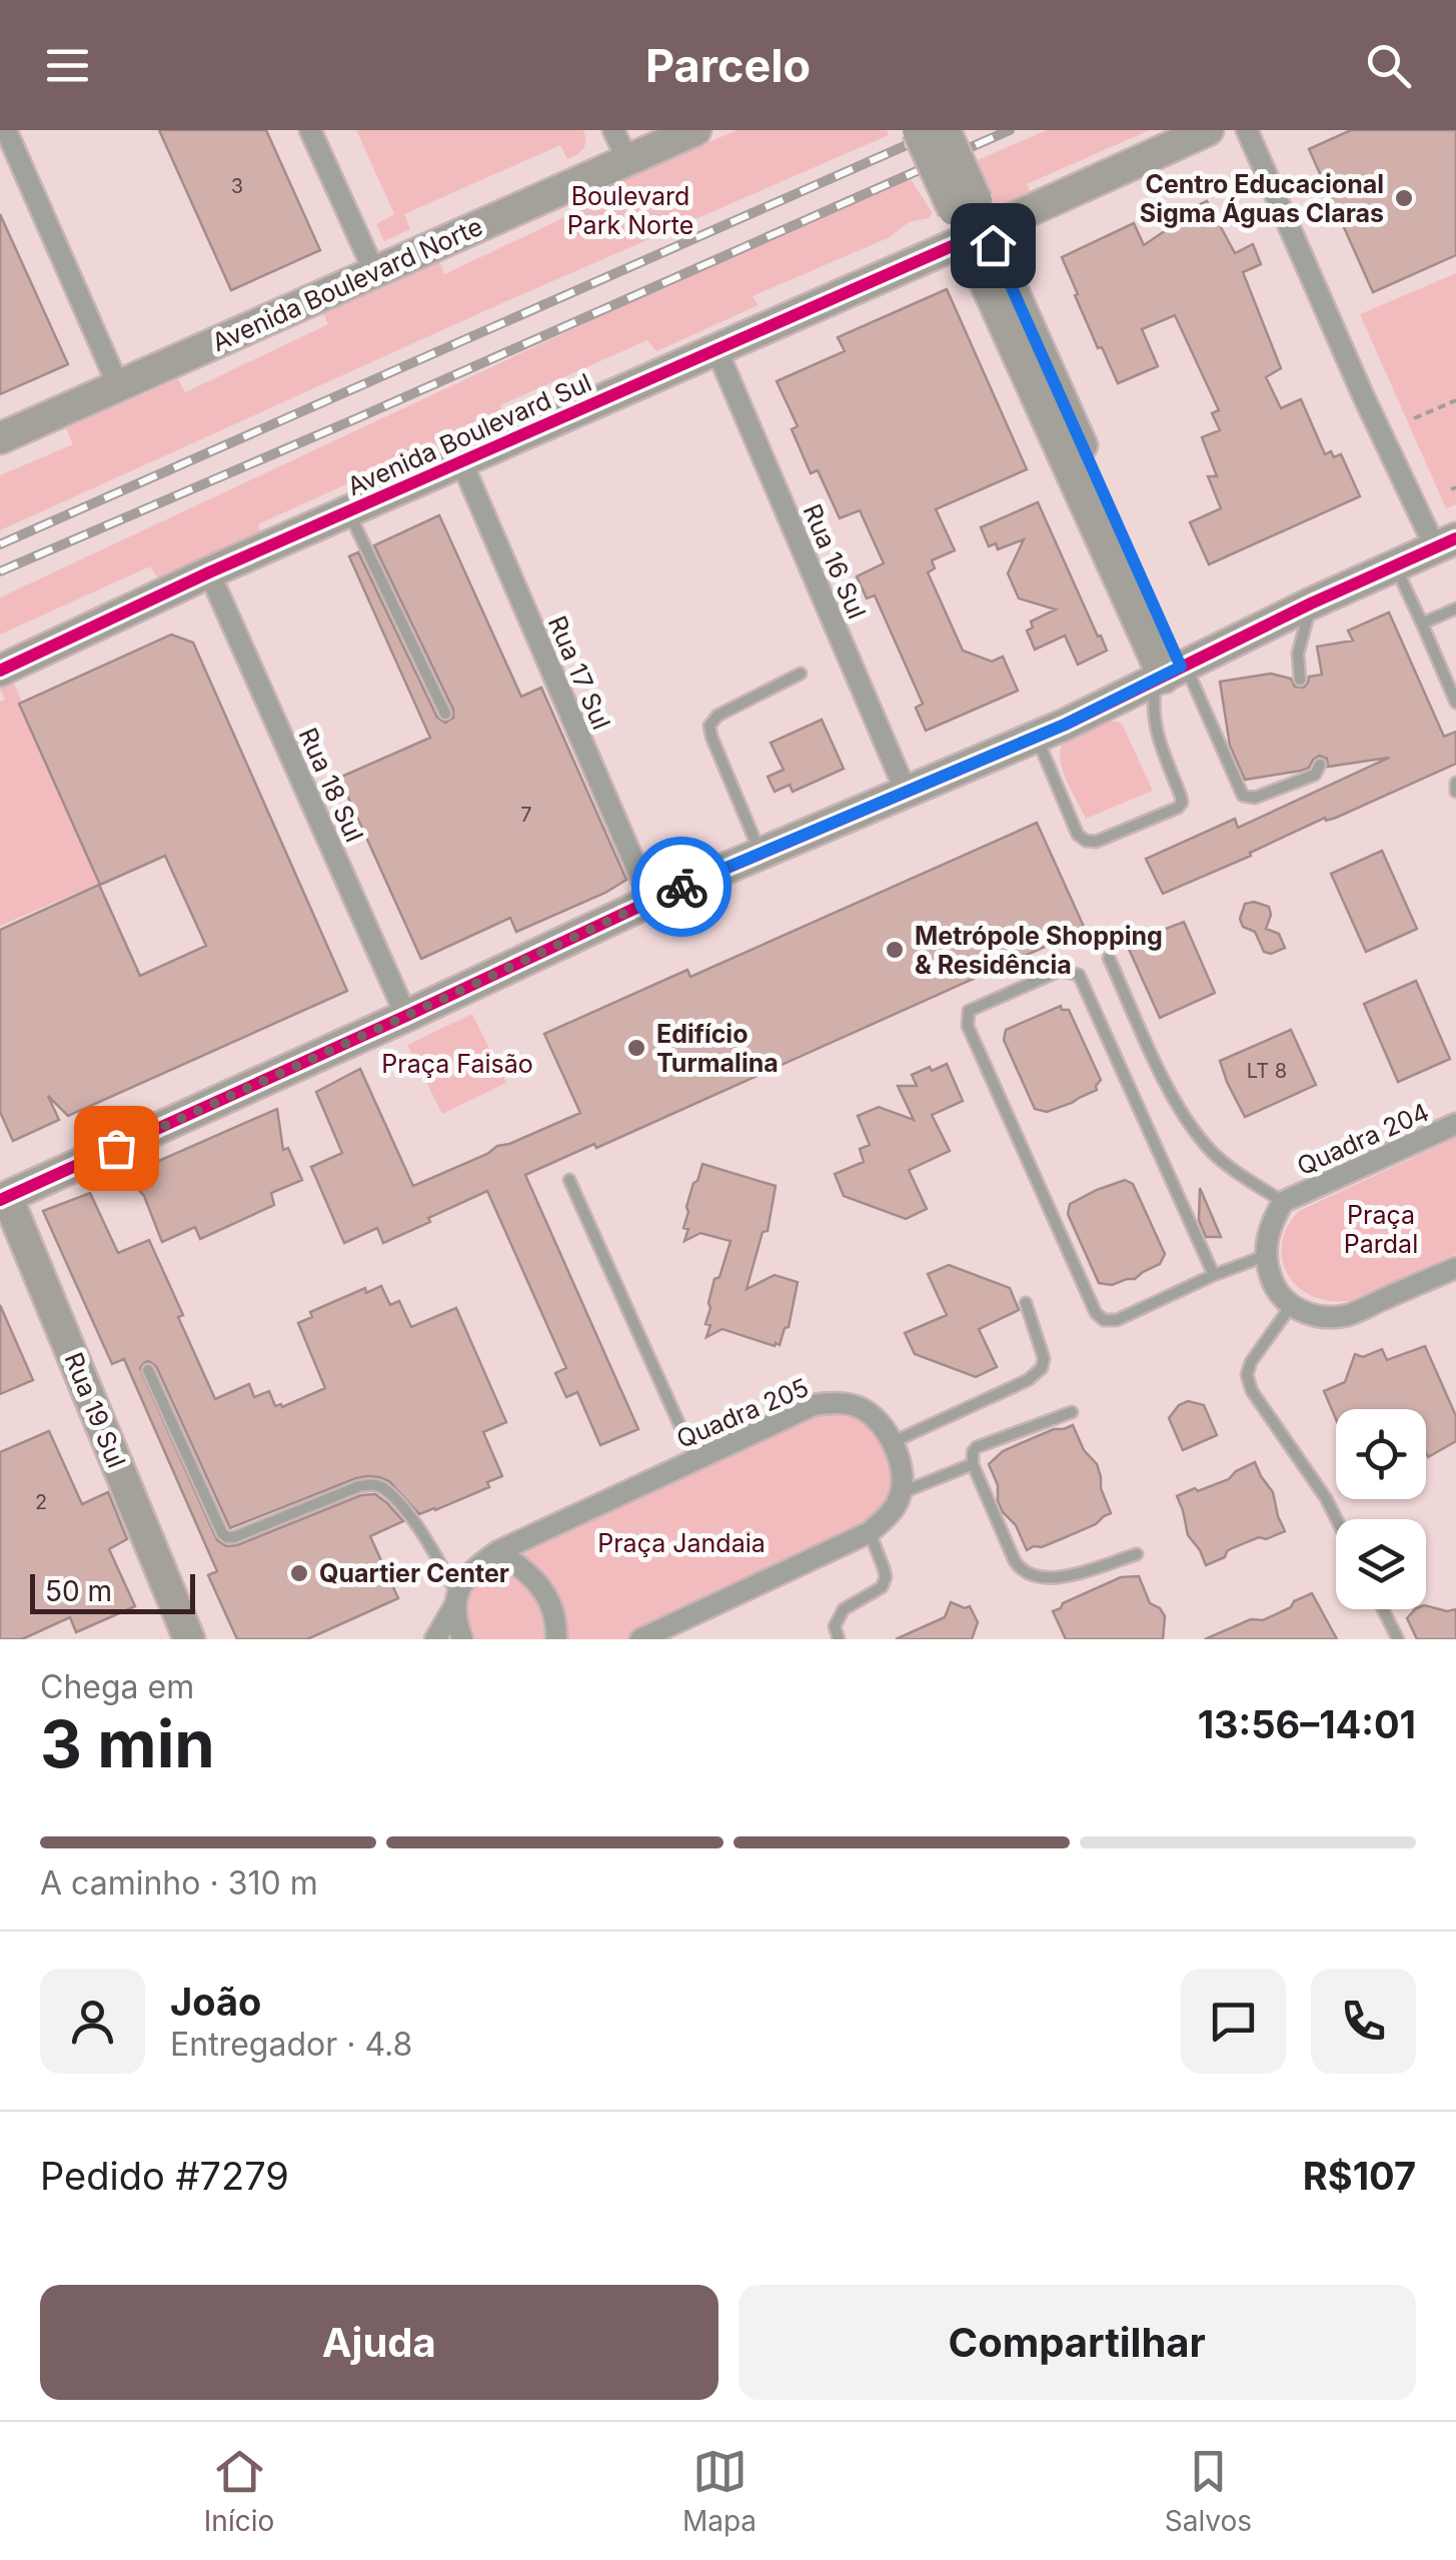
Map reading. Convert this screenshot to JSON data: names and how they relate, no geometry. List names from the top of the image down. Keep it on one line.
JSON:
{"streets":{"street":["Avenida Boulevard Norte","Avenida Boulevard Sul","Rua 16 Sul","Rua 17 Sul","Rua 18 Sul","Quadra 204","Rua 19 Sul","Quadra 205"]},"crossings":[["Avenida Boulevard Sul","Rua 16 Sul"],["Avenida Boulevard Sul","Rua 17 Sul"],["Avenida Boulevard Sul","Rua 18 Sul"]],"parks":["Boulevard Park Norte","Praça Faisão","Praça Pardal","Praça Jandaia"],"places":["Centro Educacional Sigma Águas Claras","Metrópole Shopping & Residência","Edifício Turmalina","Quartier Center"],"house_numbers":["3","7","LT 8","2"],"scale_bar":"50 m","page":{"header":"Parcelo","scale":"50 m","heading":["3 min","Chega em","13:56–14:01"],"panel":["João","Entregador · 4.8","Pedido #7279","R$107"],"bar":"A caminho · 310 m","buttons":["Ajuda","Compartilhar"],"tabs":["Início","Mapa","Salvos"]}}
